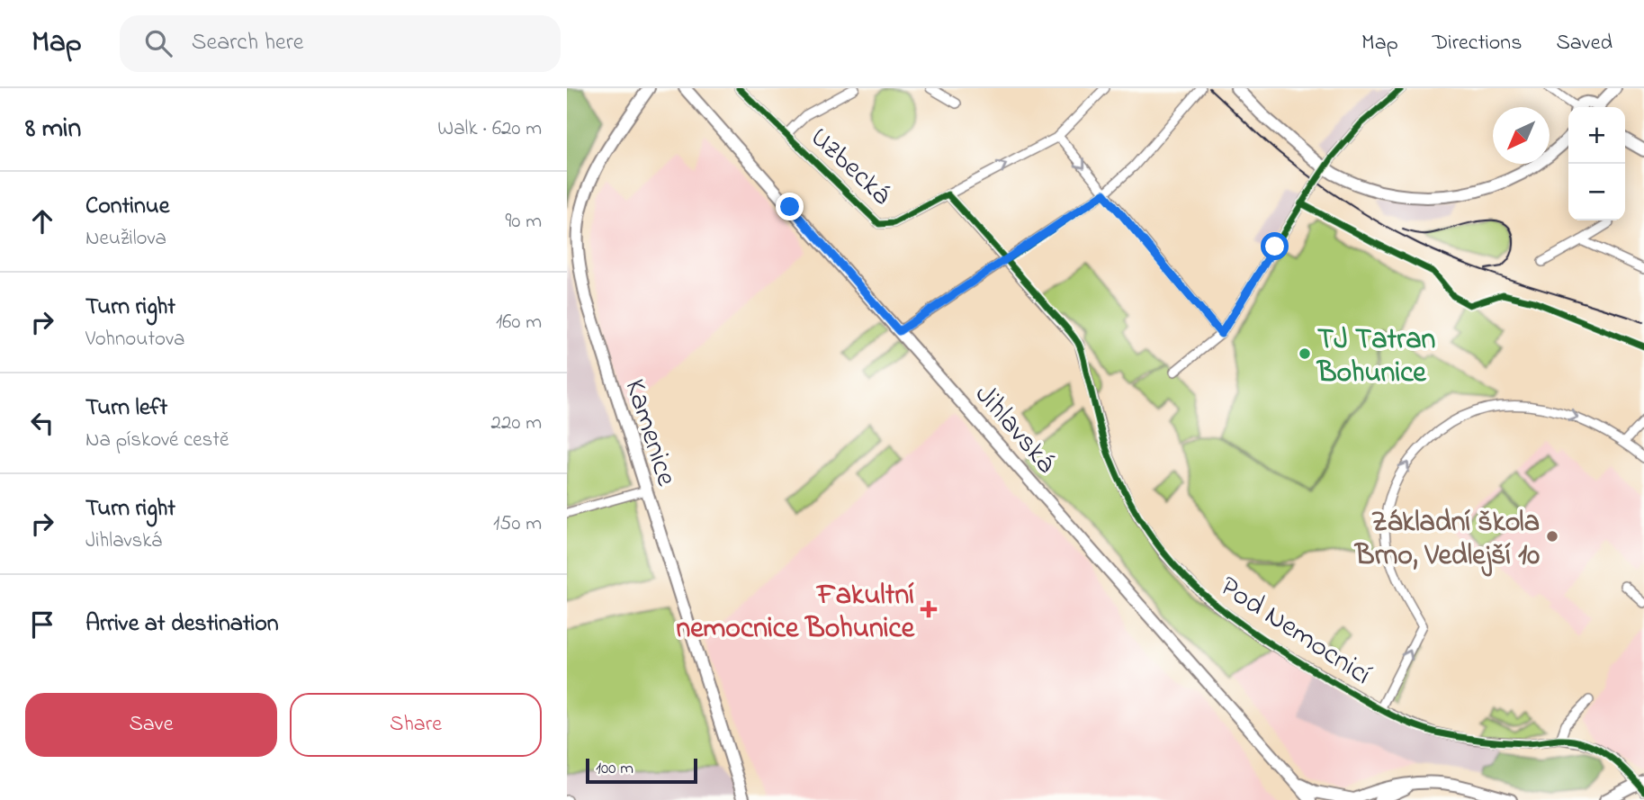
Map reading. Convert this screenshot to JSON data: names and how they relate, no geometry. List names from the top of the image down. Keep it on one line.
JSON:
{"streets":{"street":["Uzbecká","Jihlavská","Kamenice","Pod Nemocnicí"]},"crossings":[["Uzbecká","Pod Nemocnicí"]],"places":{"other":["TJ Tatran Bohunice","Základní škola Brno, Vedlejší 10"],"health":["Fakultní nemocnice Bohunice"]},"scale_bar":"100 m","north":"bottom left","page":{"header":"Map","search":"Search here","nav":["Map","Directions","Saved"],"heading":["8 min","Walk · 620 m"],"map_buttons":["+","−"],"list":[["Continue","Neužilova","90 m"],["Turn right","Vohnoutova","160 m"],["Turn left","Na pískové cestě","220 m"],["Turn right","Jihlavská","150 m"],"Arrive at destination"],"buttons":["Save","Share"],"scale":"100 m"}}
